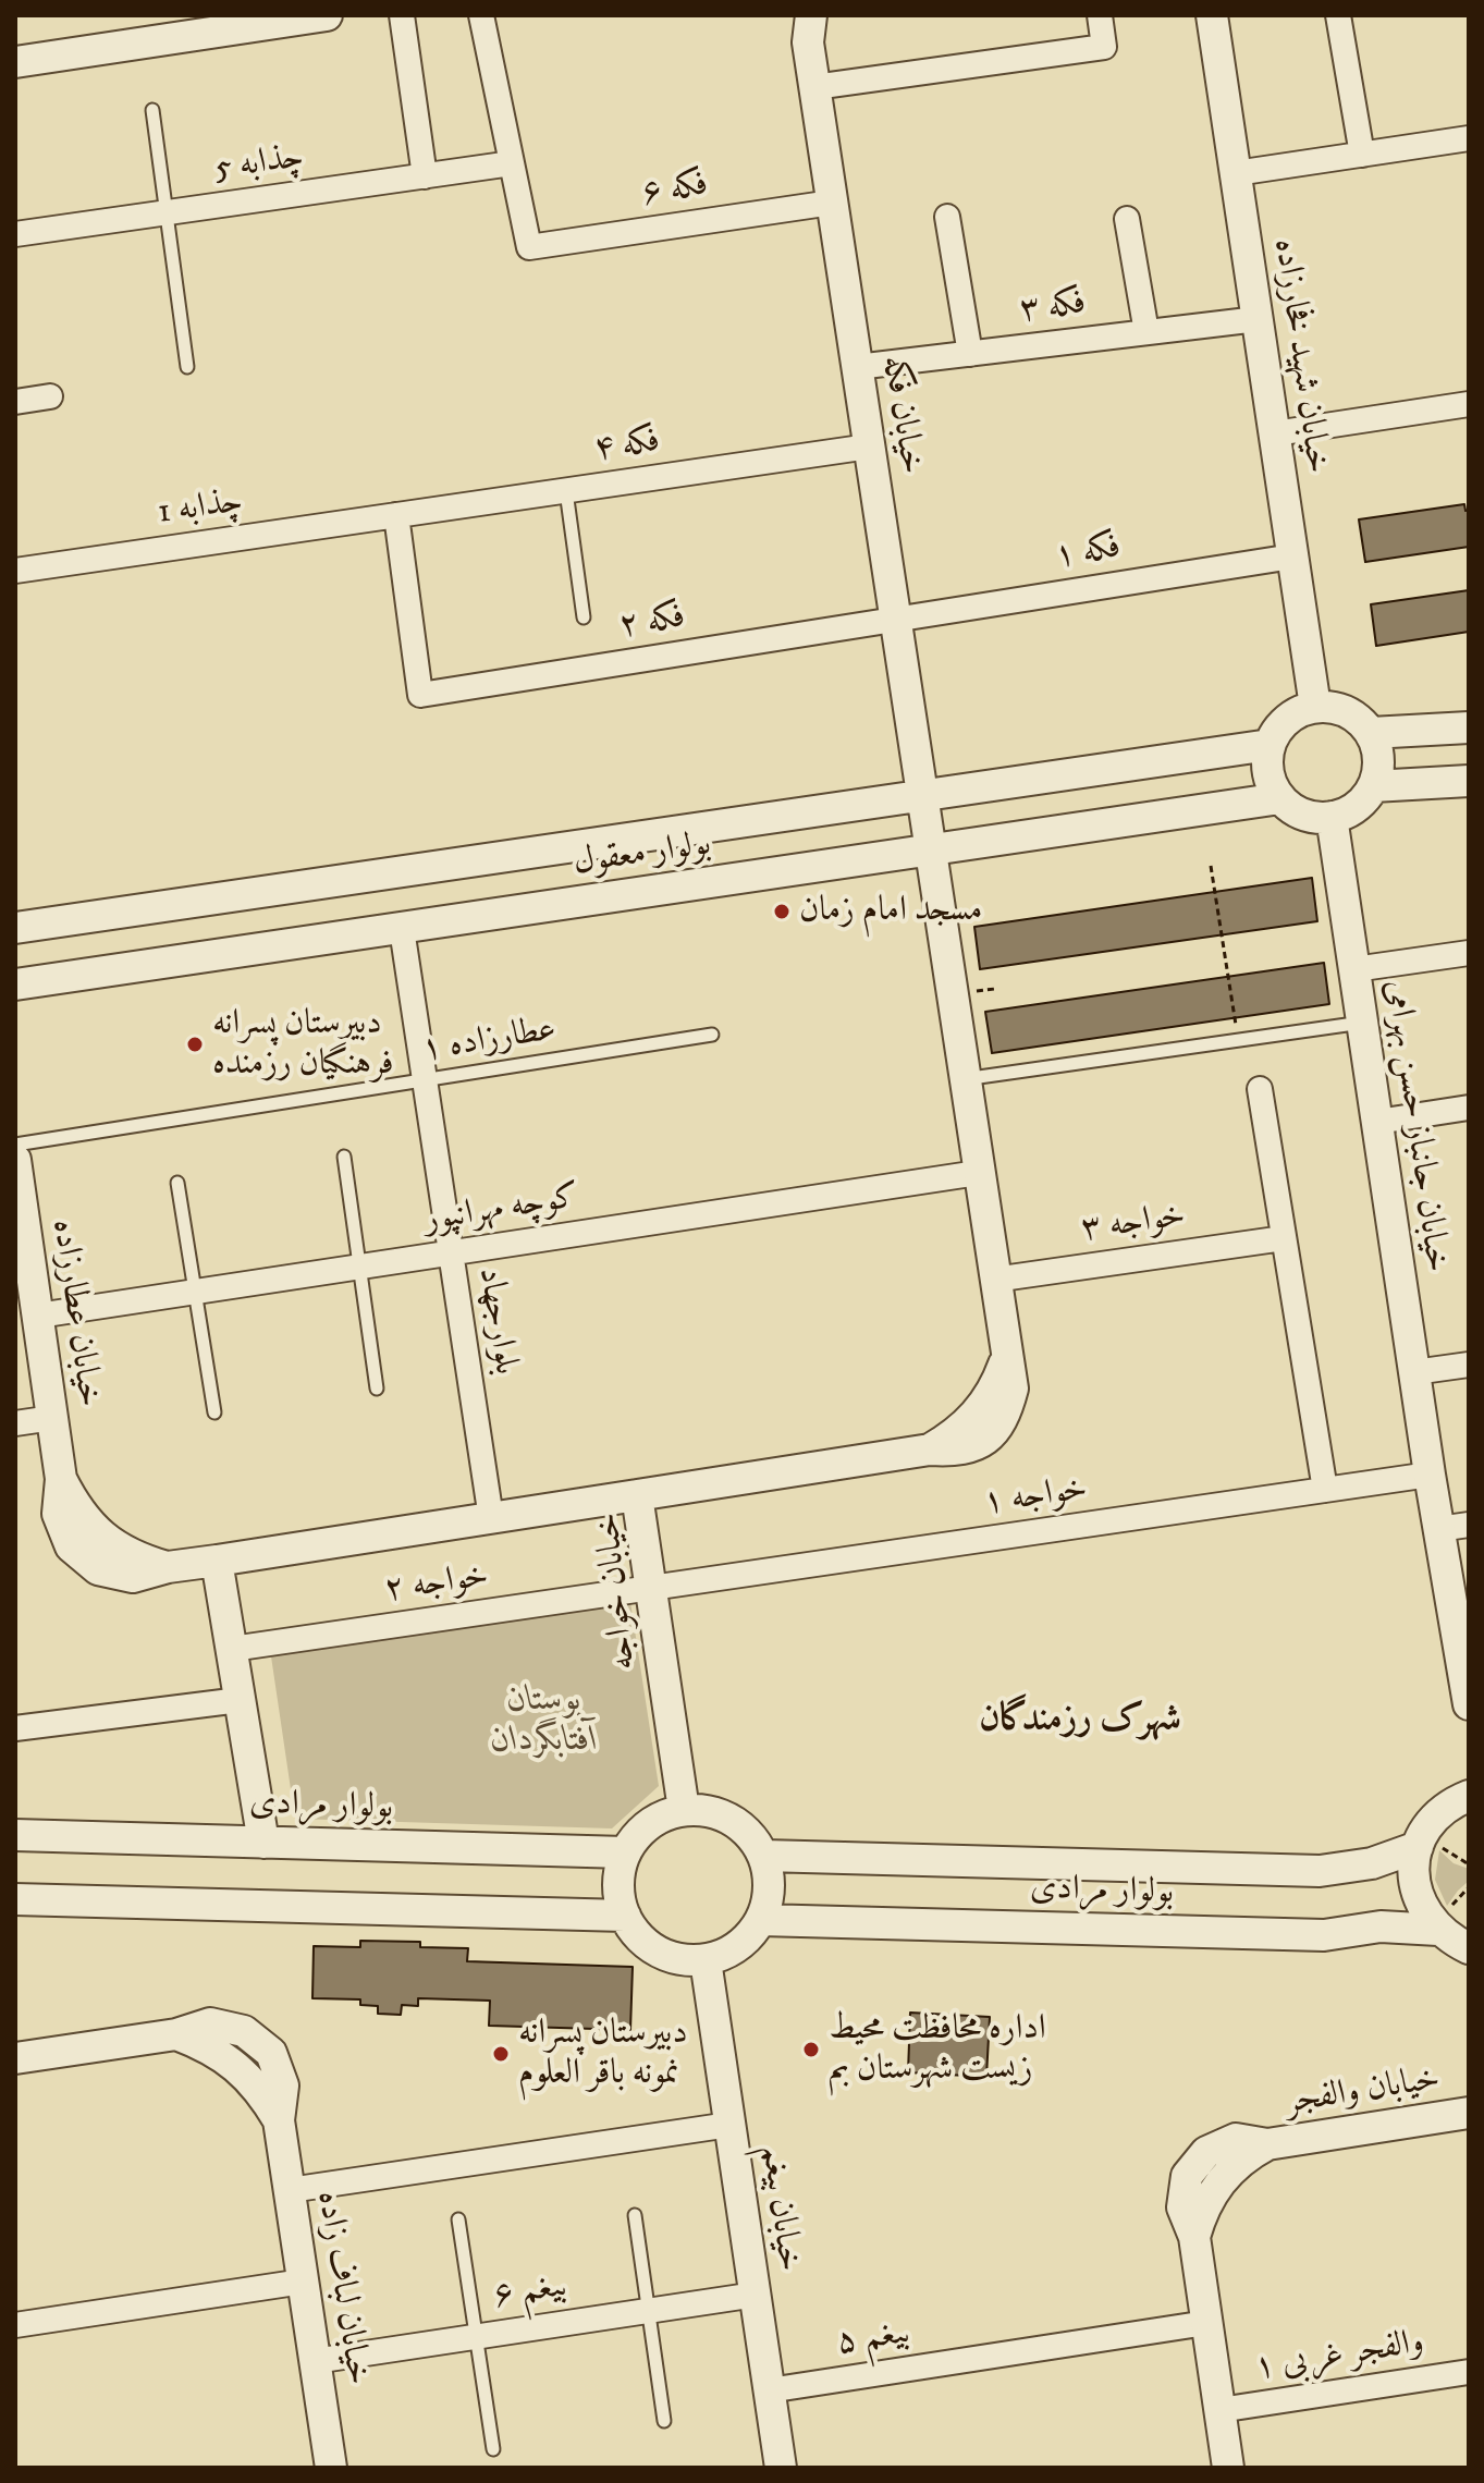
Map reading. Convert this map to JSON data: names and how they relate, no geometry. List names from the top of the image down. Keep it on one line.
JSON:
{"streets":{"street":["چذابه 5","فکه ۶","فکه ۳","خیابان شهید فخارزاده","خیابان فکه","فکه ۴","چذابه 1","فکه ۱","فکه ۲","بولوار معقول","خیابان جانباز حسن بهرامی","کوچه مهرانپور","خواجه ۳","خیابان عطارزاده","بلوارجهاد","خواجه ۱","خواجه ۲","خیابان خواجه","بولوار مرادی","خیابان والفجر","خیابان بیغم","خیابان لباف زاده","بیغم ۶","بیغم ۵","والفجر غربی ۱"],"lane":["عطارزاده ۱"]},"crossings":[["چذابه 5","فکه ۶"],["فکه ۶","خیابان فکه"],["فکه ۳","خیابان شهید فخارزاده"],["فکه ۳","خیابان فکه"],["خیابان شهید فخارزاده","فکه ۱"],["خیابان شهید فخارزاده","بولوار معقول"],["خیابان شهید فخارزاده","خیابان جانباز حسن بهرامی"],["خیابان فکه","فکه ۴"],["خیابان فکه","فکه ۱"],["خیابان فکه","فکه ۲"],["خیابان فکه","بولوار معقول"],["خیابان فکه","خیابان خواجه"],["فکه ۴","چذابه 1"],["فکه ۴","فکه ۲"],["چذابه 1","فکه ۲"],["فکه ۱","فکه ۲"],["بولوار معقول","خیابان جانباز حسن بهرامی"],["بولوار معقول","بلوارجهاد"],["بولوار معقول","خیابان خواجه"],["عطارزاده ۱","بلوارجهاد"],["خیابان جانباز حسن بهرامی","خواجه ۱"],["کوچه مهرانپور","خیابان عطارزاده"],["کوچه مهرانپور","بلوارجهاد"],["کوچه مهرانپور","خیابان خواجه"],["خواجه ۳","خیابان خواجه"],["خیابان عطارزاده","بلوارجهاد"],["خیابان عطارزاده","خیابان خواجه"],["خواجه ۱","خواجه ۲"],["خواجه ۱","خیابان خواجه"],["خواجه ۲","خیابان خواجه"],["خیابان خواجه","بولوار مرادی"],["خیابان خواجه","خیابان بیغم"],["بولوار مرادی","خیابان بیغم"],["خیابان والفجر","بیغم ۵"],["خیابان والفجر","والفجر غربی ۱"],["خیابان بیغم","بیغم ۶"],["خیابان بیغم","بیغم ۵"],["خیابان لباف زاده","بیغم ۶"]],"districts":["شهرک رزمندگان"],"parks":["بوستان آفتابگردان"],"places":["مسجد امام زمان","دبیرستان پسرانه فرهنگیان رزمنده","اداره محافظت محیط زیست شهرستان بم","دبیرستان پسرانه نمونه باقر العلوم"]}
